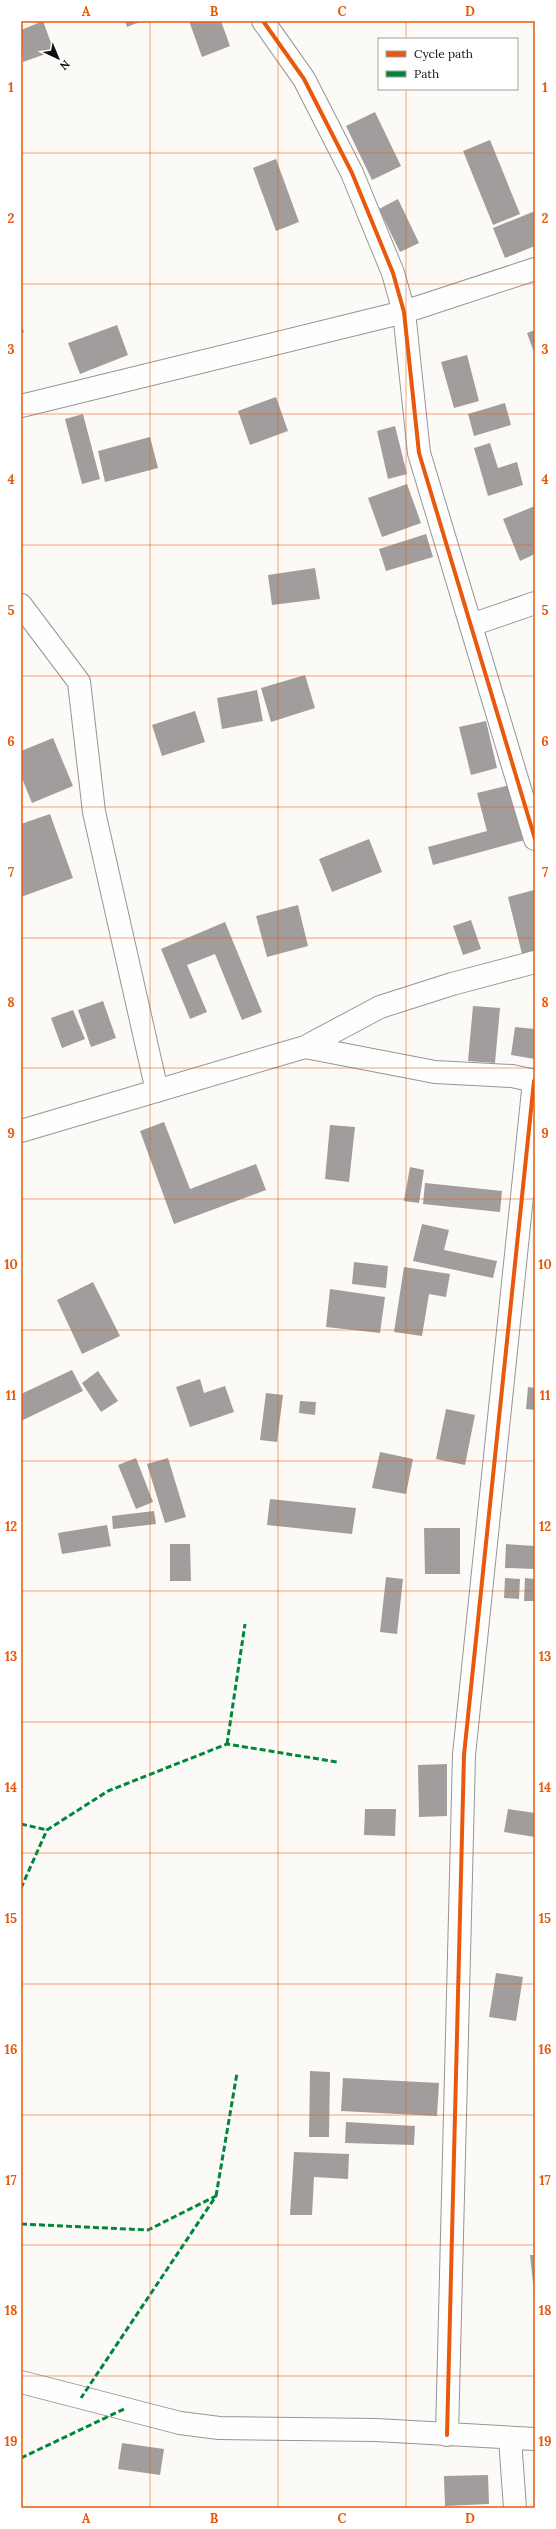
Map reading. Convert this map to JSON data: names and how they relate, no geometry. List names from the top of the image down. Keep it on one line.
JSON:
{"legend":["Cycle path","Path"],"north":"bottom right","grid":{"columns":["A","B","C","D"],"rows":["1","2","3","4","5","6","7","8","9","10","11","12","13","14","15","16","17","18","19"]}}
